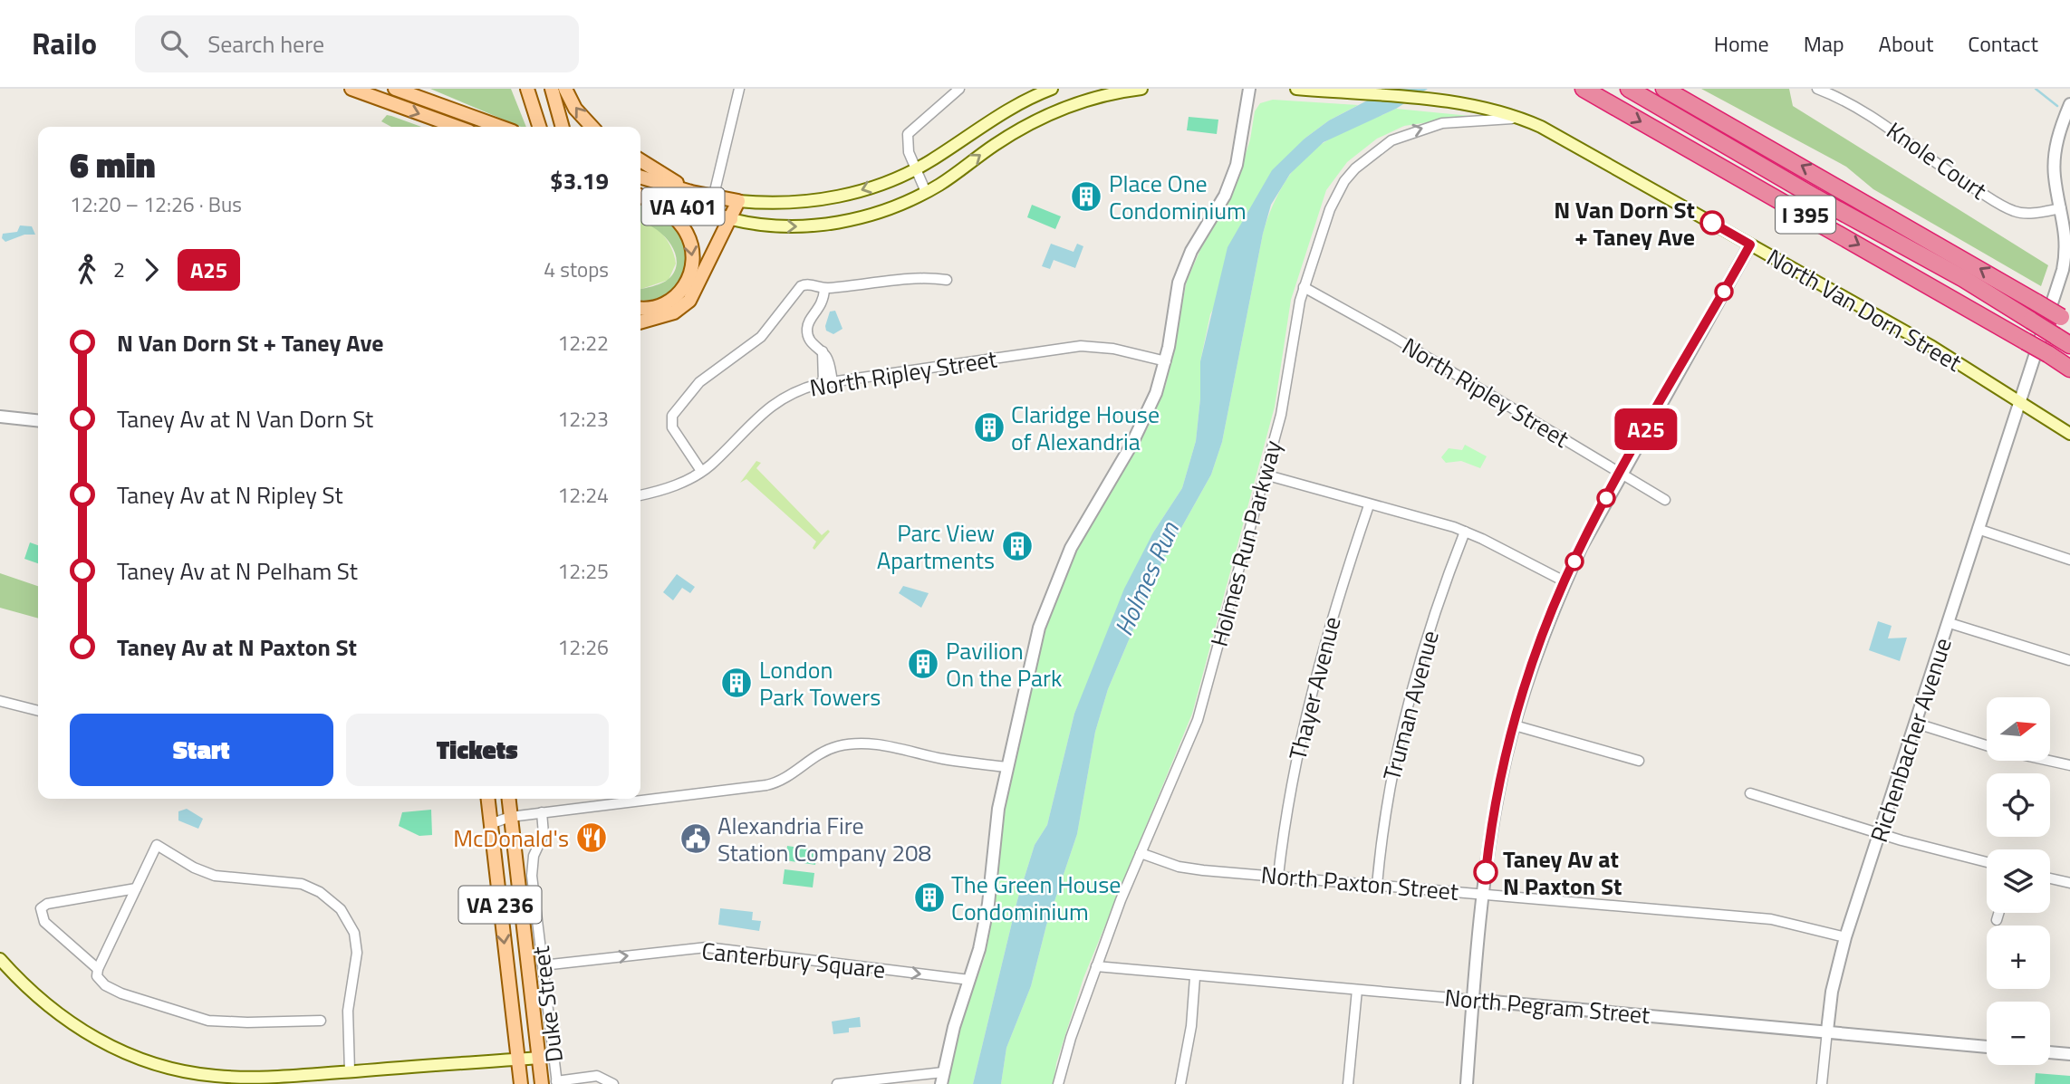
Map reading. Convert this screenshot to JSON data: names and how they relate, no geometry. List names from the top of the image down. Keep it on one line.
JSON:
{"streets":{"highway":["I 395"],"main road":["VA 401","North Van Dorn Street","VA 236","Duke Street"],"street":["Knole Court","North Ripley Street","Holmes Run Parkway","Thayer Avenue","Truman Avenue","Richenbacher Avenue","North Paxton Street","Canterbury Square","North Pegram Street"]},"crossings":[["Knole Court","Richenbacher Avenue"],["North Van Dorn Street","Holmes Run Parkway"],["North Van Dorn Street","Richenbacher Avenue"],["North Ripley Street","Holmes Run Parkway"],["Holmes Run Parkway","North Paxton Street"],["Holmes Run Parkway","North Pegram Street"],["Thayer Avenue","North Paxton Street"],["Truman Avenue","North Paxton Street"],["Richenbacher Avenue","North Paxton Street"],["Richenbacher Avenue","North Pegram Street"],["Canterbury Square","Duke Street"]],"one_way":["Canterbury Square"],"water":["Holmes Run"],"places":{"building":["Place One Condominium","Claridge House of Alexandria","Parc View Apartments","Pavilion On the Park","London Park Towers","The Green House Condominium"],"other":["N Van Dorn St + Taney Ave","Taney Av at N Paxton St"],"restaurant":["McDonald's"],"public building":["Alexandria Fire Station Company 208"]},"lines":["bus line A25"],"north":"right","page":{"header":"Railo","search":"Search here","nav":["Home","Map","About","Contact"],"on_map":"A25","heading":["6 min","12:20 – 12:26 · Bus","$3.19"],"legs":["2","A25","4 stops"],"list":[{"name":"N Van Dorn St + Taney Ave","value":"12:22"},{"name":"Taney Av at N Van Dorn St","value":"12:23"},{"name":"Taney Av at N Ripley St","value":"12:24"},{"name":"Taney Av at N Pelham St","value":"12:25"},{"name":"Taney Av at N Paxton St","value":"12:26"}],"map_buttons":["+","−"],"buttons":["Start","Tickets"]}}
